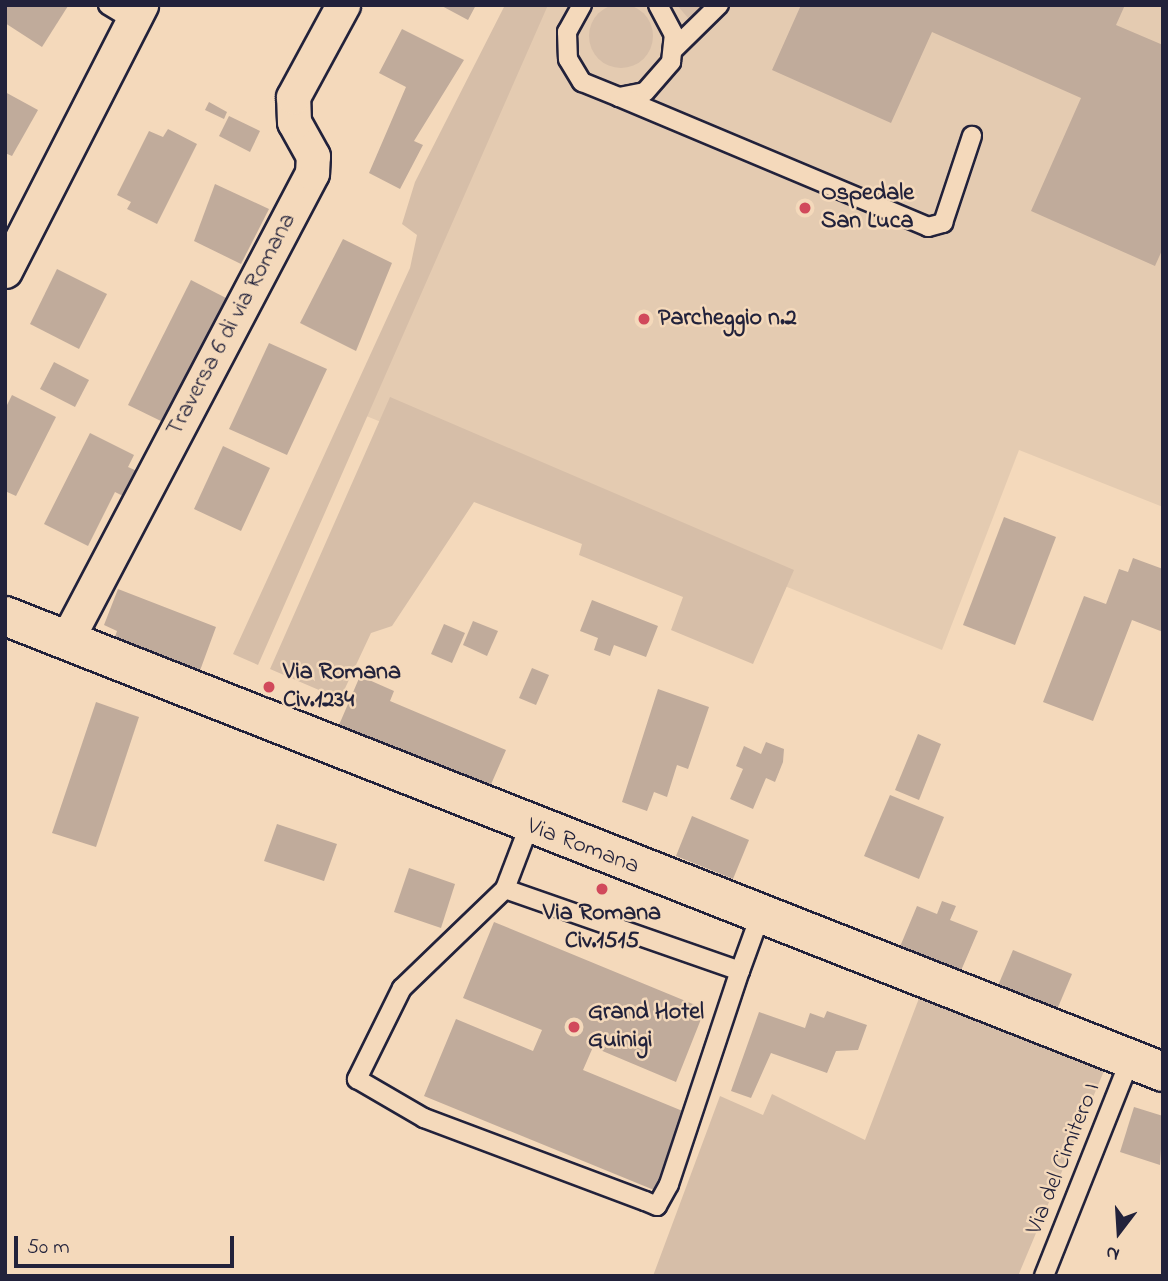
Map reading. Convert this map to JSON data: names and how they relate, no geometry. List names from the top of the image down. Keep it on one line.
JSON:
{"streets":{"main road":["Via Romana"],"street":["Traversa 6 di via Romana"],"lane":["Via del Cimitero I"]},"crossings":[["Traversa 6 di via Romana","Via Romana"],["Via Romana","Via del Cimitero I"]],"places":["Ospedale San Luca","Parcheggio n.2","Via Romana Civ.1234","Via Romana Civ.1515","Grand Hotel Guinigi"],"scale_bar":"50 m","north":"bottom"}
